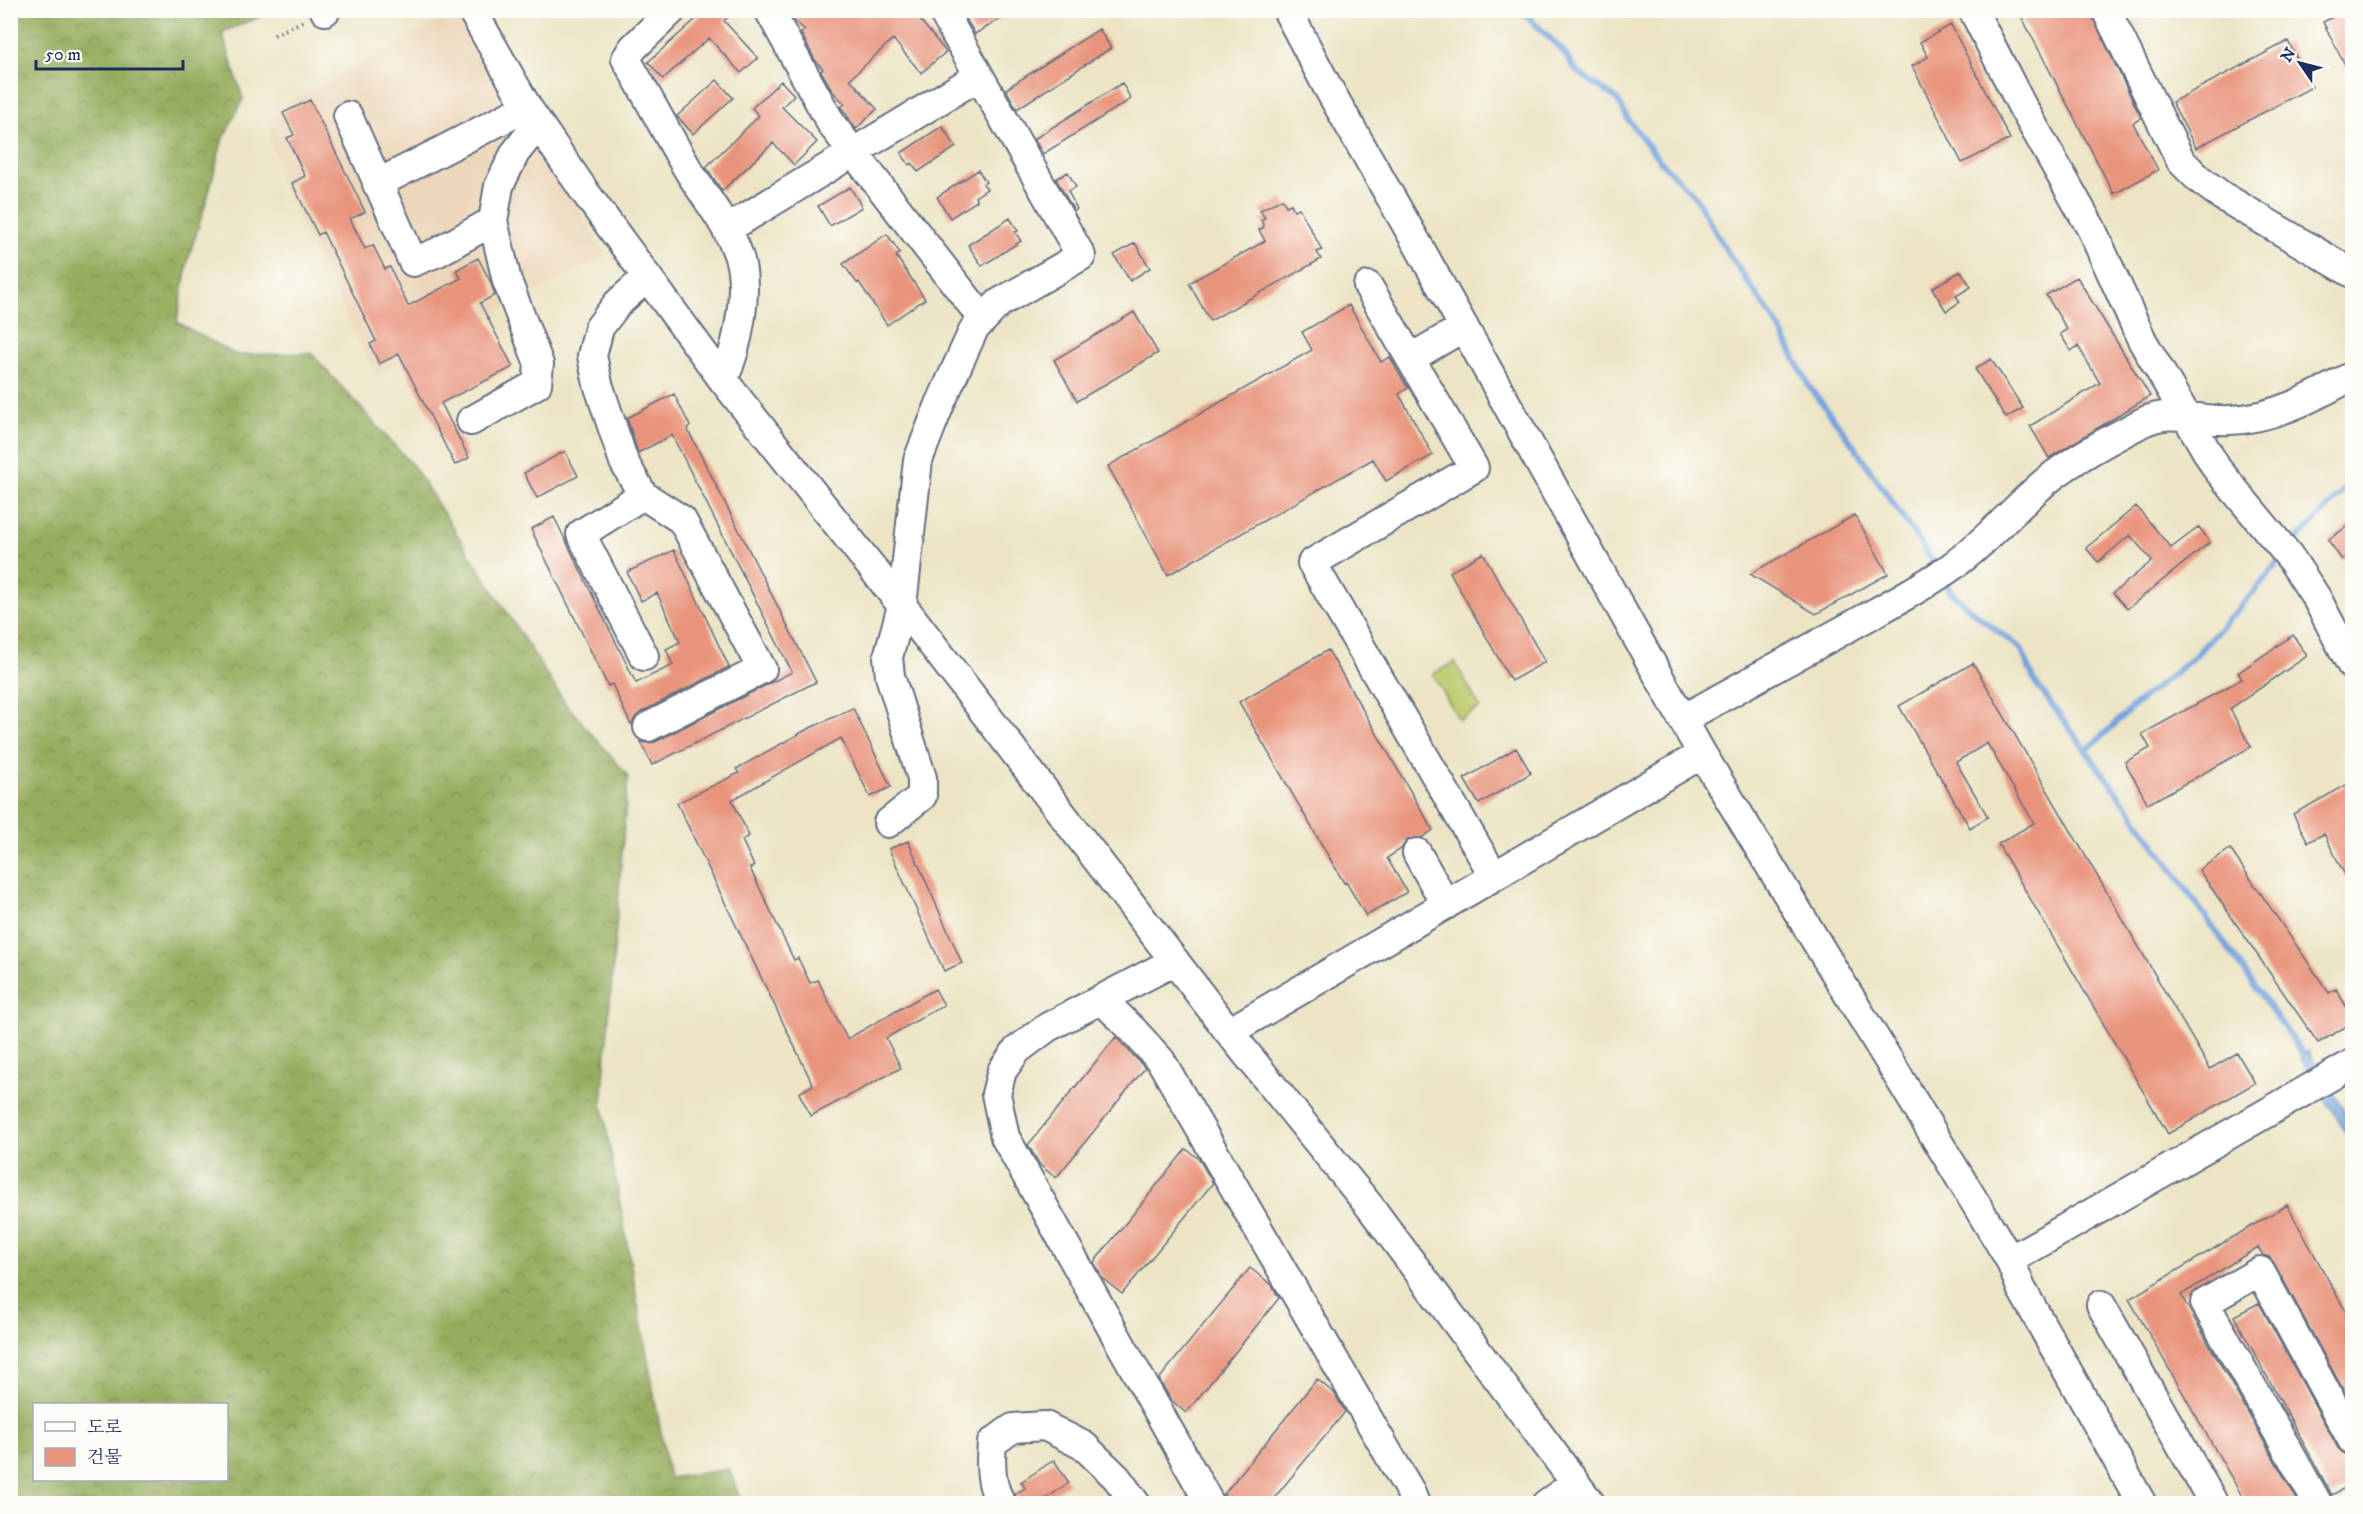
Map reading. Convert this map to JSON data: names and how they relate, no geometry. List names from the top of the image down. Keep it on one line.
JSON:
{"legend":["도로","건물"],"scale_bar":"50 m","north":"top left"}
